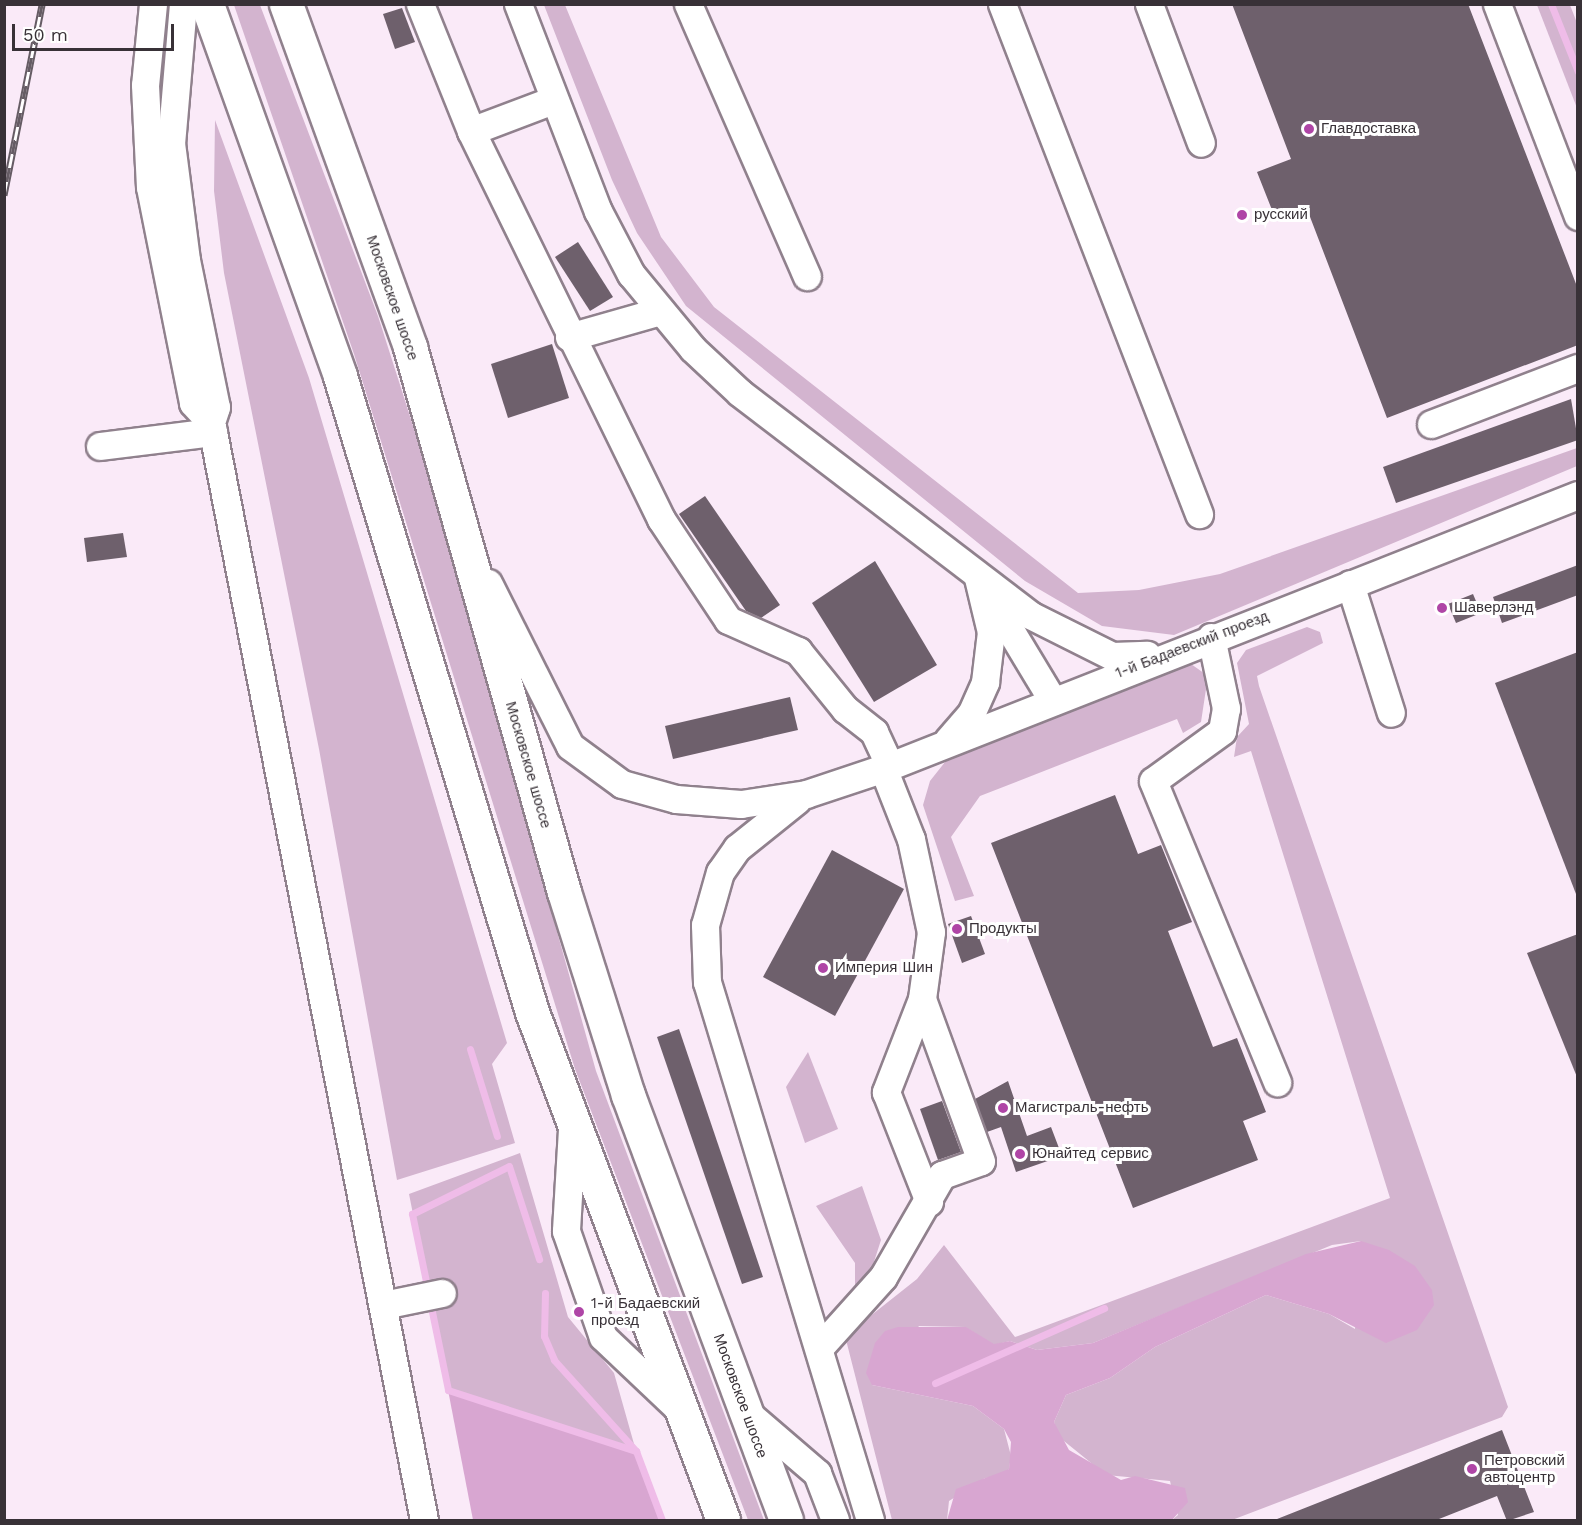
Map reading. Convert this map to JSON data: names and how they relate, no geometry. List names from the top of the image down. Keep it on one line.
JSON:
{"streets":{"highway":["Московское шоссе"],"street":["1-й Бадаевский проезд"]},"places":["Главдоставка","русский","Шаверлэнд","Продукты","Империя Шин","Магистраль-нефть","Юнайтед сервис","1-й Бадаевский проезд","Петровский автоцентр"],"scale_bar":"50 m"}
